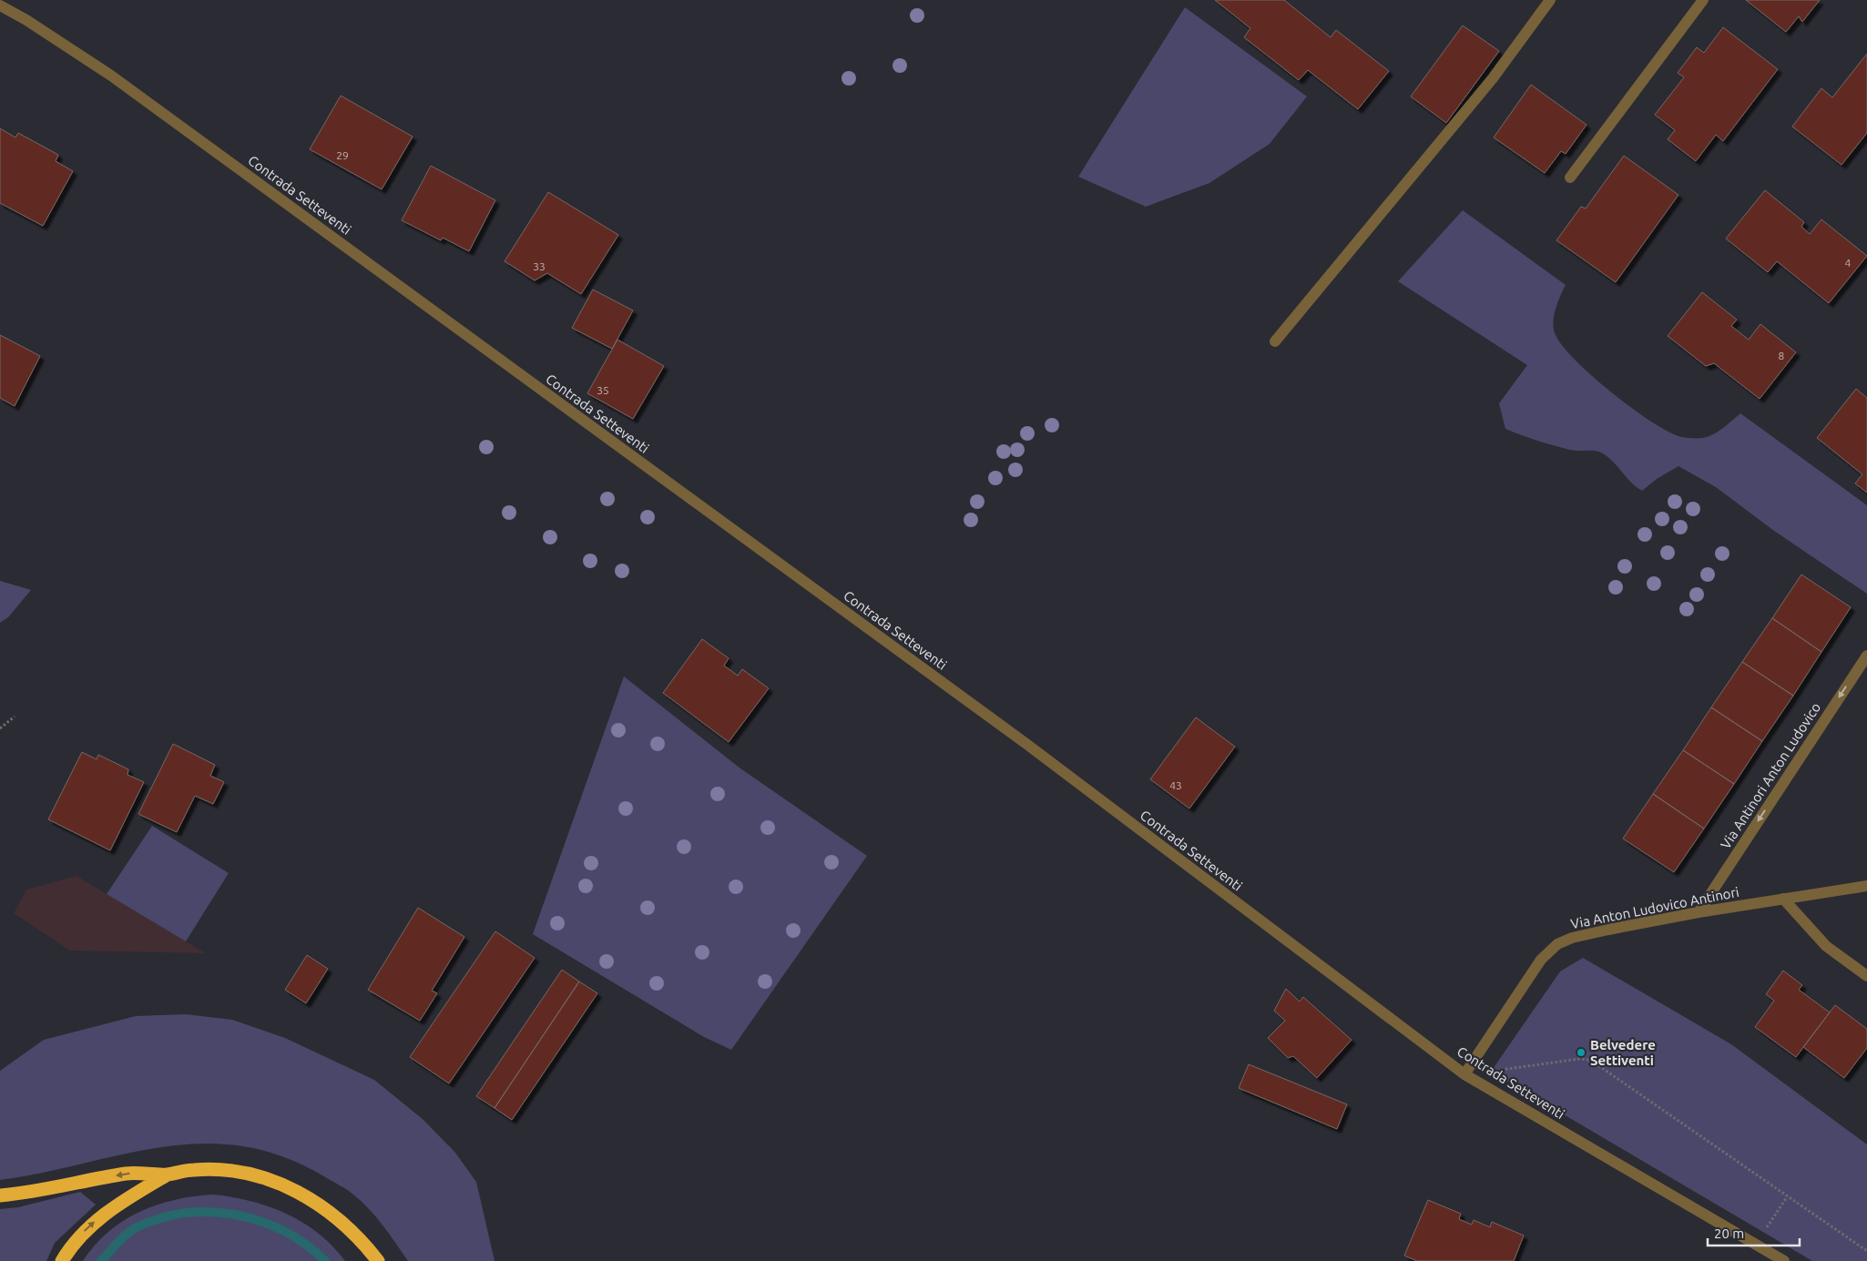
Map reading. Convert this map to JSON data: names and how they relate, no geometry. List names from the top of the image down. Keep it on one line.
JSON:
{"streets":{"street":["Contrada Setteventi","Via Antinori Anton Ludovico","Via Anton Ludovico Antinori"]},"crossings":[["Contrada Setteventi","Via Anton Ludovico Antinori"],["Via Antinori Anton Ludovico","Via Anton Ludovico Antinori"]],"one_way":["Via Antinori Anton Ludovico"],"places":["Belvedere Settiventi"],"house_numbers":["29","4","33","8","35","43"],"scale_bar":"20 m"}
